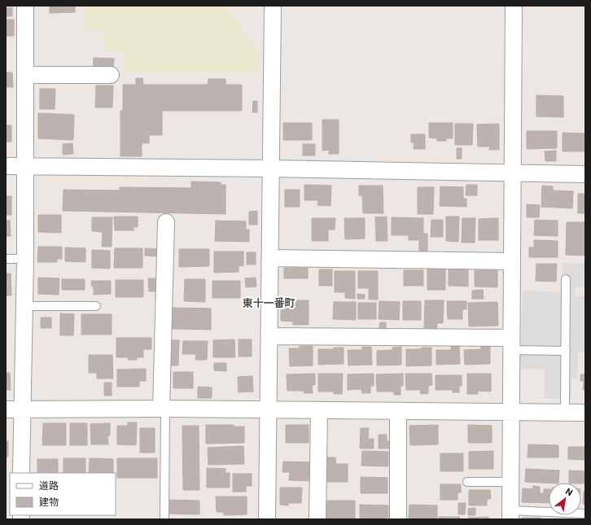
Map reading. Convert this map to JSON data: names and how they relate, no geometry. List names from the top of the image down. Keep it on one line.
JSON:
{"districts":["東十一番町"],"legend":["道路","建物"],"north":"top right"}
